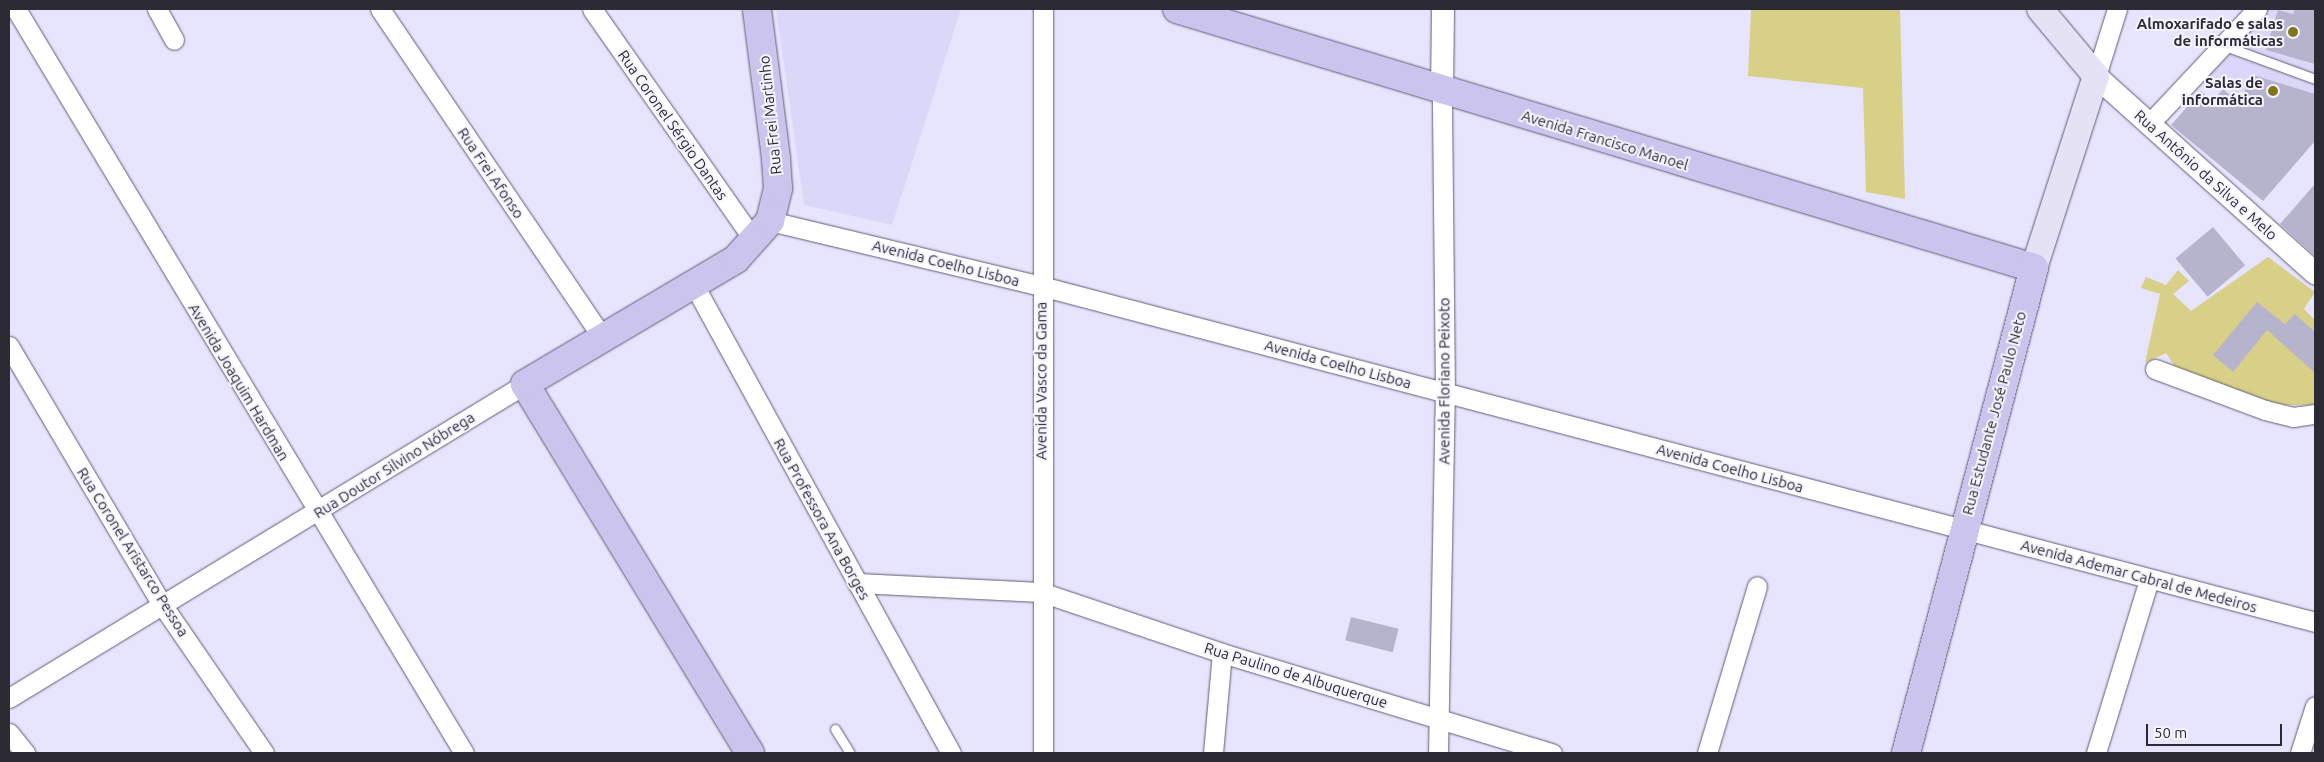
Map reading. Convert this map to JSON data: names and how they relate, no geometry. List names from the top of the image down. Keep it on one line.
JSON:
{"streets":{"main road":["Rua Frei Martinho","Avenida Francisco Manoel","Rua Estudante José Paulo Neto","Rua Doutor Silvino Nóbrega"],"street":["Rua Coronel Sérgio Dantas","Rua Frei Afonso","Rua Antônio da Silva e Melo","Avenida Coelho Lisboa","Avenida Vasco da Gama","Avenida Floriano Peixoto","Avenida Joaquim Hardman","Rua Professora Ana Borges","Rua Coronel Aristarco Pessoa","Avenida Ademar Cabral de Medeiros","Rua Paulino de Albuquerque"]},"crossings":[["Rua Frei Martinho","Rua Coronel Sérgio Dantas"],["Rua Frei Martinho","Avenida Coelho Lisboa"],["Rua Frei Martinho","Rua Doutor Silvino Nóbrega"],["Rua Coronel Sérgio Dantas","Avenida Coelho Lisboa"],["Rua Coronel Sérgio Dantas","Rua Doutor Silvino Nóbrega"],["Avenida Francisco Manoel","Avenida Floriano Peixoto"],["Avenida Francisco Manoel","Rua Estudante José Paulo Neto"],["Rua Frei Afonso","Rua Doutor Silvino Nóbrega"],["Rua Antônio da Silva e Melo","Rua Estudante José Paulo Neto"],["Avenida Coelho Lisboa","Avenida Vasco da Gama"],["Avenida Coelho Lisboa","Avenida Floriano Peixoto"],["Avenida Coelho Lisboa","Rua Estudante José Paulo Neto"],["Avenida Coelho Lisboa","Rua Doutor Silvino Nóbrega"],["Avenida Coelho Lisboa","Avenida Ademar Cabral de Medeiros"],["Avenida Vasco da Gama","Rua Paulino de Albuquerque"],["Avenida Floriano Peixoto","Rua Paulino de Albuquerque"],["Avenida Joaquim Hardman","Rua Doutor Silvino Nóbrega"],["Rua Estudante José Paulo Neto","Avenida Ademar Cabral de Medeiros"],["Rua Doutor Silvino Nóbrega","Rua Professora Ana Borges"],["Rua Doutor Silvino Nóbrega","Rua Coronel Aristarco Pessoa"],["Rua Professora Ana Borges","Rua Paulino de Albuquerque"]],"places":["Almoxarifado e salas de informáticas","Salas de informática"],"scale_bar":"50 m"}
